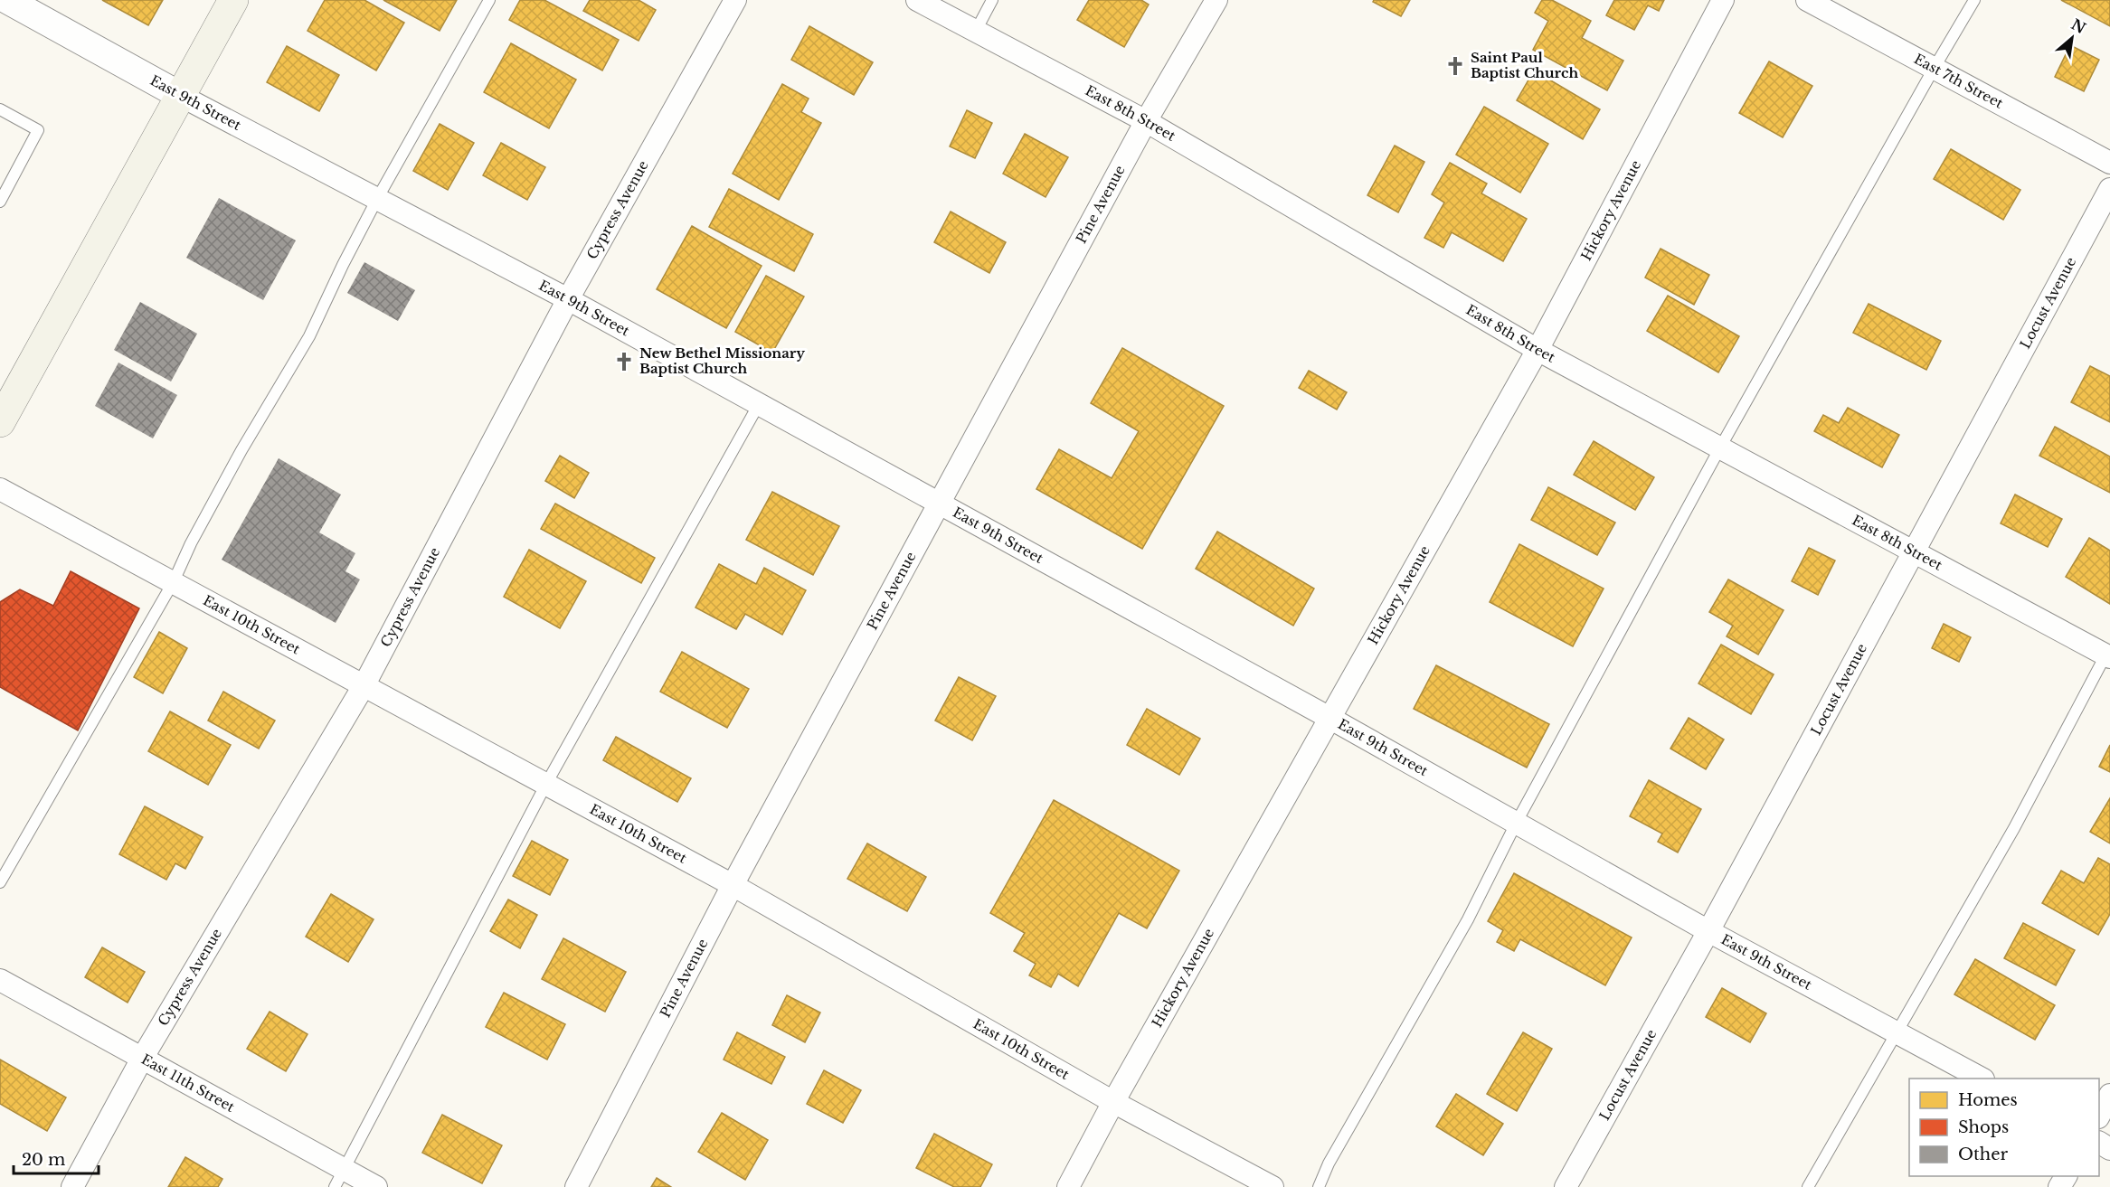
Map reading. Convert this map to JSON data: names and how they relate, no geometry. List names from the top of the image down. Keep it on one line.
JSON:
{"streets":{"street":["East 7th Street","East 9th Street","East 8th Street","Pine Avenue","Cypress Avenue","Hickory Avenue","Locust Avenue","East 10th Street","East 11th Street"]},"crossings":[["East 9th Street","Pine Avenue"],["East 9th Street","Cypress Avenue"],["East 9th Street","Hickory Avenue"],["East 9th Street","Locust Avenue"],["East 8th Street","Pine Avenue"],["East 8th Street","Hickory Avenue"],["East 8th Street","Locust Avenue"],["Pine Avenue","East 10th Street"],["Cypress Avenue","East 10th Street"],["Cypress Avenue","East 11th Street"],["Hickory Avenue","East 10th Street"]],"places":{"church":["Saint Paul Baptist Church","New Bethel Missionary Baptist Church"]},"legend":["Homes","Shops","Other"],"scale_bar":"20 m","north":"top right"}
